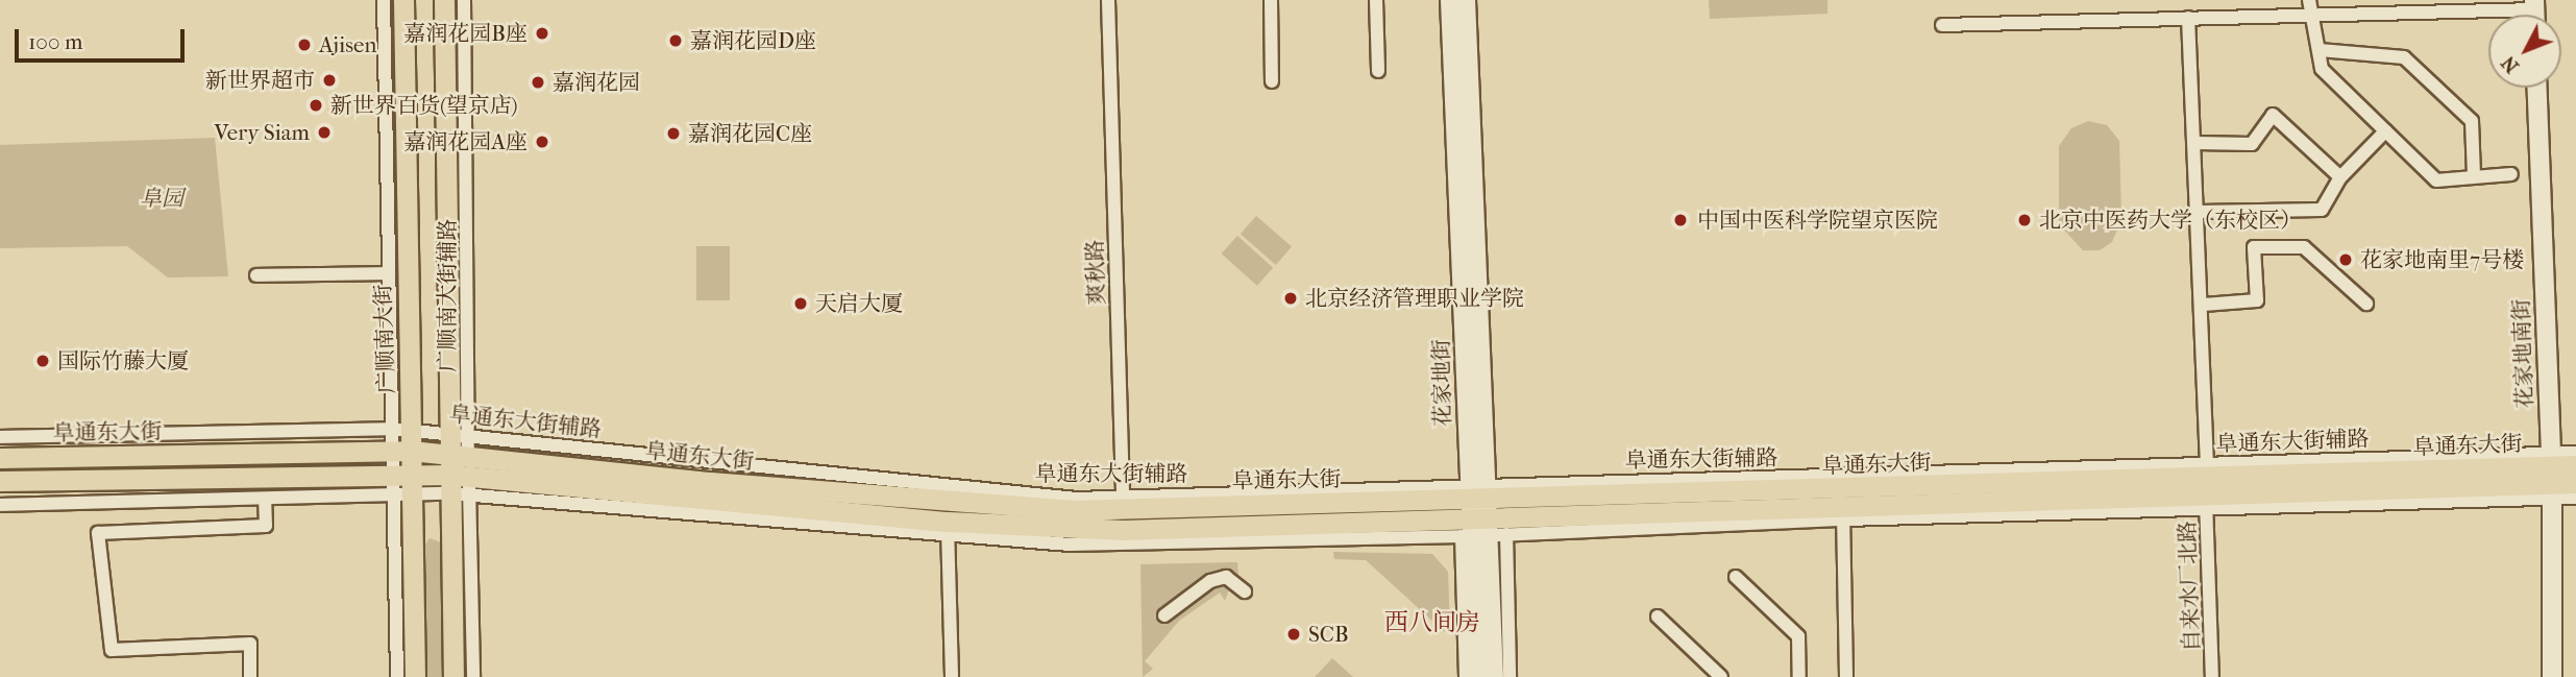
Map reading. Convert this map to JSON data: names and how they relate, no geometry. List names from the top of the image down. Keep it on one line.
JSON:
{"streets":{"main road":["广顺南大街","花家地南街","花家地街","阜通东大街"],"street":["爽秋路","广顺南大街辅路","阜通东大街辅路","自来水厂北路"]},"crossings":[["爽秋路","阜通东大街"],["广顺南大街辅路","阜通东大街"],["广顺南大街","阜通东大街"],["花家地南街","阜通东大街辅路"],["花家地南街","阜通东大街"],["花家地街","阜通东大街"],["阜通东大街辅路","阜通东大街"],["阜通东大街辅路","自来水厂北路"],["阜通东大街","自来水厂北路"]],"districts":["西八间房"],"parks":["阜园"],"places":["嘉润花园B座","嘉润花园D座","Ajisen","新世界超市","嘉润花园","新世界百货(望京店)","Very Siam","嘉润花园C座","嘉润花园A座","中国中医科学院望京医院","北京中医药大学（东校区）","花家地南里7号楼","北京经济管理职业学院","天启大厦","国际竹藤大厦","SCB"],"scale_bar":"100 m","north":"bottom left"}
